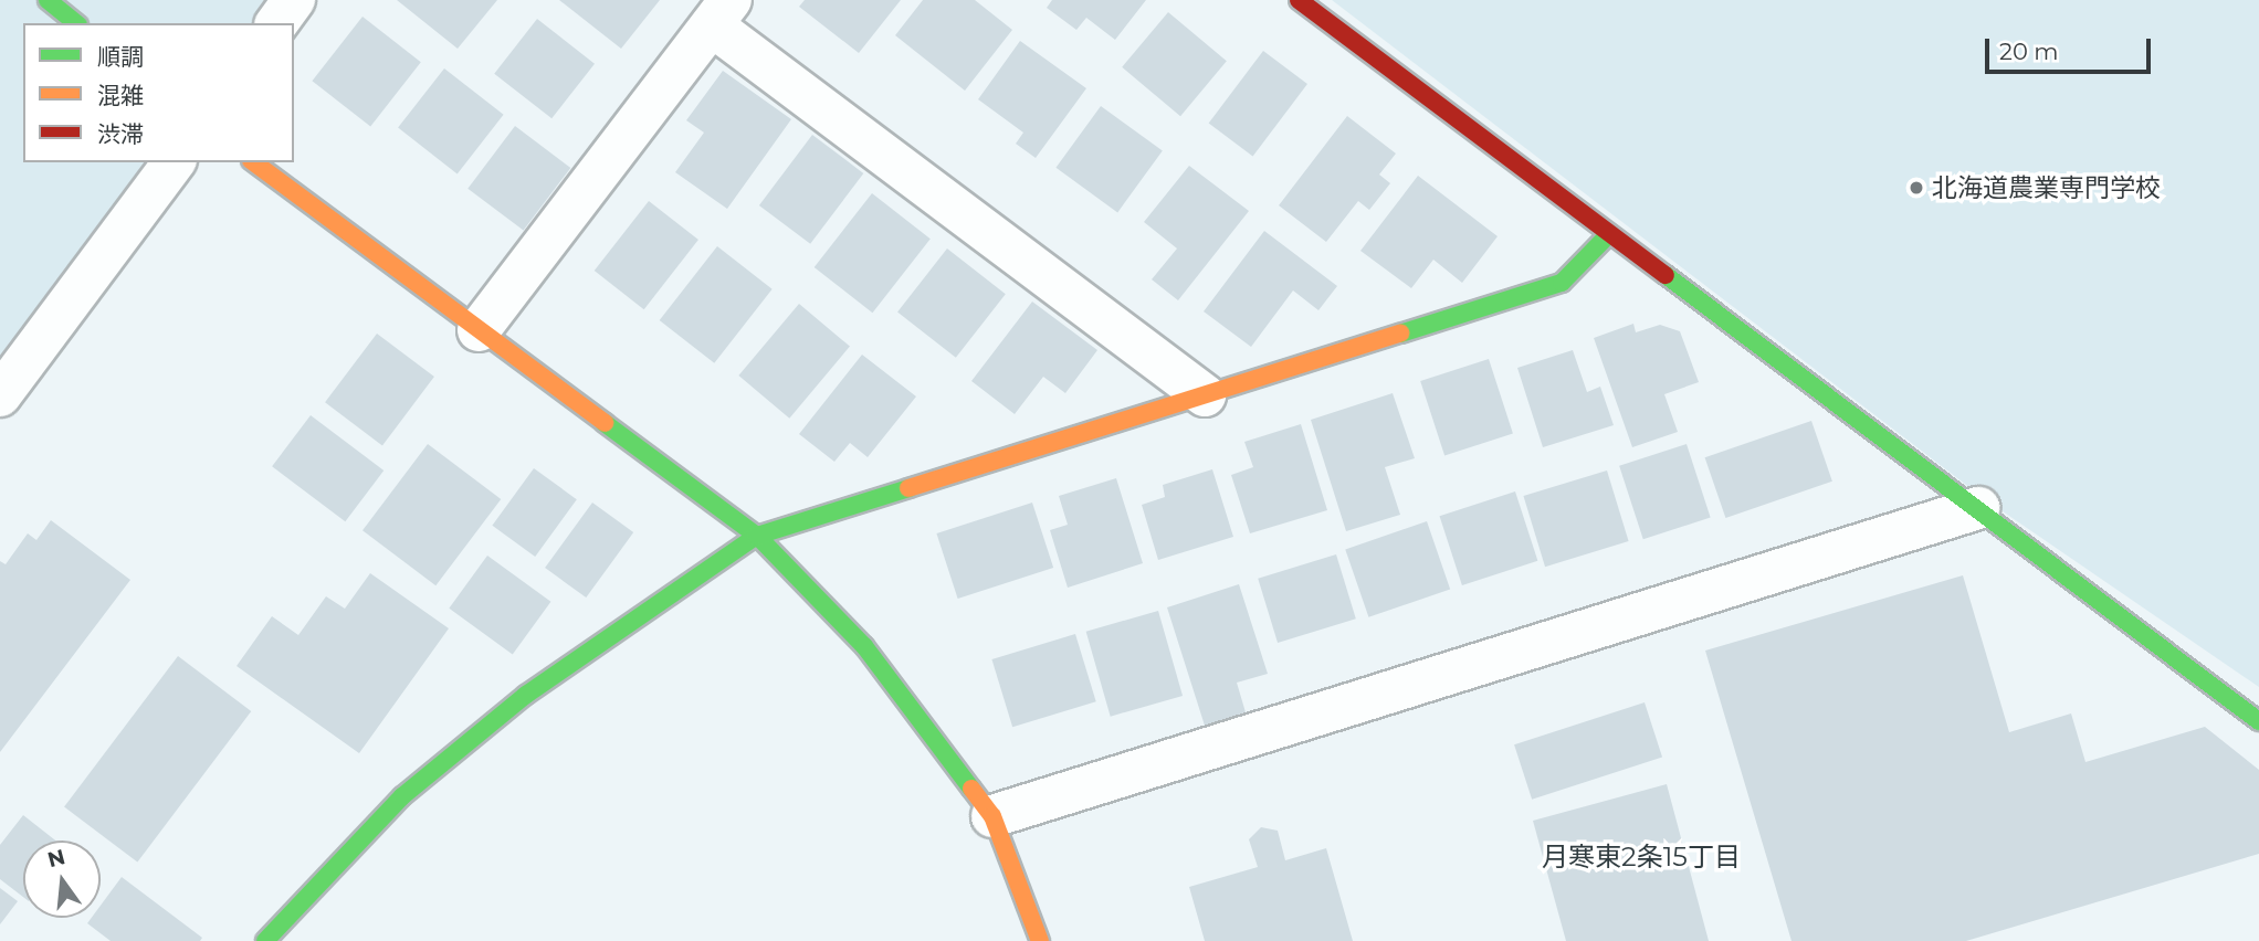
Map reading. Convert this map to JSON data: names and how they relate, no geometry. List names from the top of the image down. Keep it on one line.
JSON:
{"districts":["月寒東2条15丁目"],"places":["北海道農業専門学校"],"legend":["順調","混雑","渋滞"],"scale_bar":"20 m","north":"top"}
